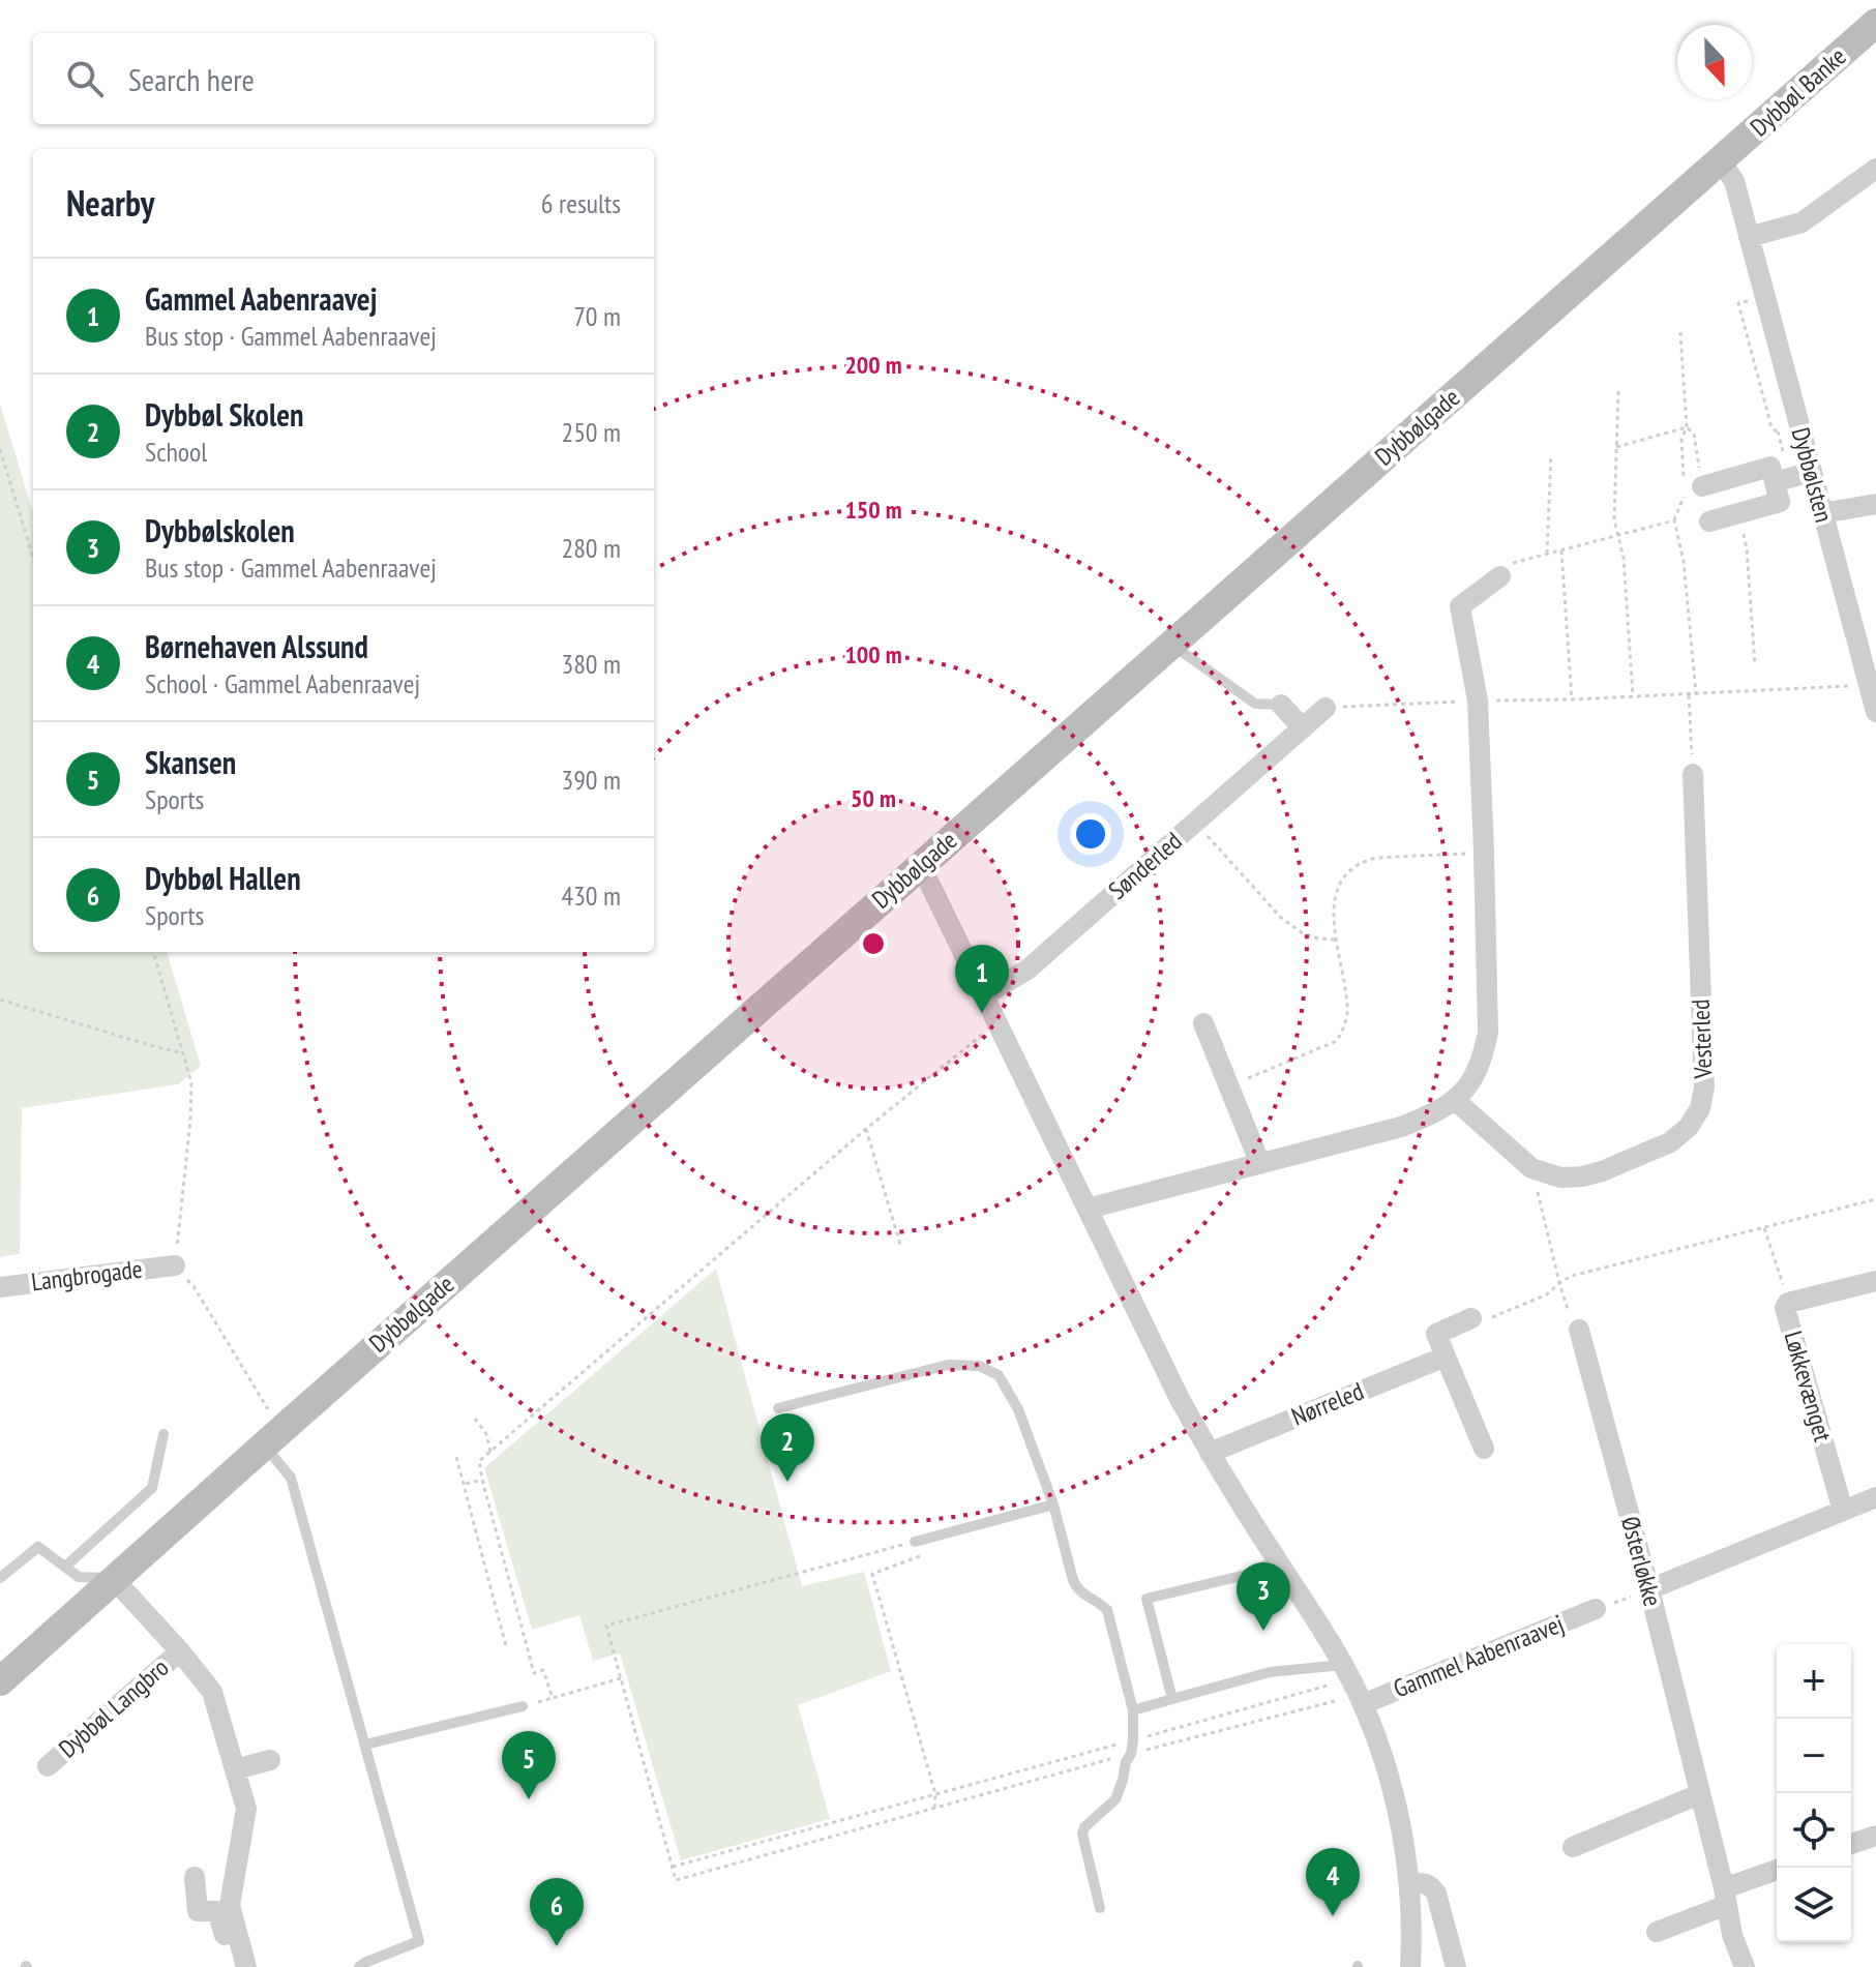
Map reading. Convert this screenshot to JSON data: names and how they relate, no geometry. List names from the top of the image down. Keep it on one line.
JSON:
{"streets":{"street":["Dybbøl Banke","Dybbølgade","Dybbølsten","Sønderled","Vesterled","Langbrogade","Løkkevænget","Nørreled","Østerløkke","Gammel Aabenraavej","Dybbøl Langbro"]},"crossings":[["Dybbøl Banke","Dybbølgade"],["Dybbøl Banke","Dybbølsten"],["Dybbølgade","Dybbølsten"],["Dybbølgade","Gammel Aabenraavej"],["Dybbølgade","Dybbøl Langbro"],["Sønderled","Gammel Aabenraavej"],["Nørreled","Gammel Aabenraavej"]],"north":"bottom","page":{"search":"Search here","heading":["Nearby","6 results"],"list":[{"mark":"1","name":"Gammel Aabenraavej","note":"Bus stop · Gammel Aabenraavej","value":"70 m"},{"mark":"2","name":"Dybbøl Skolen","note":"School","value":"250 m"},{"mark":"3","name":"Dybbølskolen","note":"Bus stop · Gammel Aabenraavej","value":"280 m"},{"mark":"4","name":"Børnehaven Alssund","note":"School · Gammel Aabenraavej","value":"380 m"},{"mark":"5","name":"Skansen","note":"Sports","value":"390 m"},{"mark":"6","name":"Dybbøl Hallen","note":"Sports","value":"430 m"}],"pins":["1","2","3","5","4","6"],"map_buttons":["+","−"]},"rings":["200 m","150 m","100 m","50 m"]}
